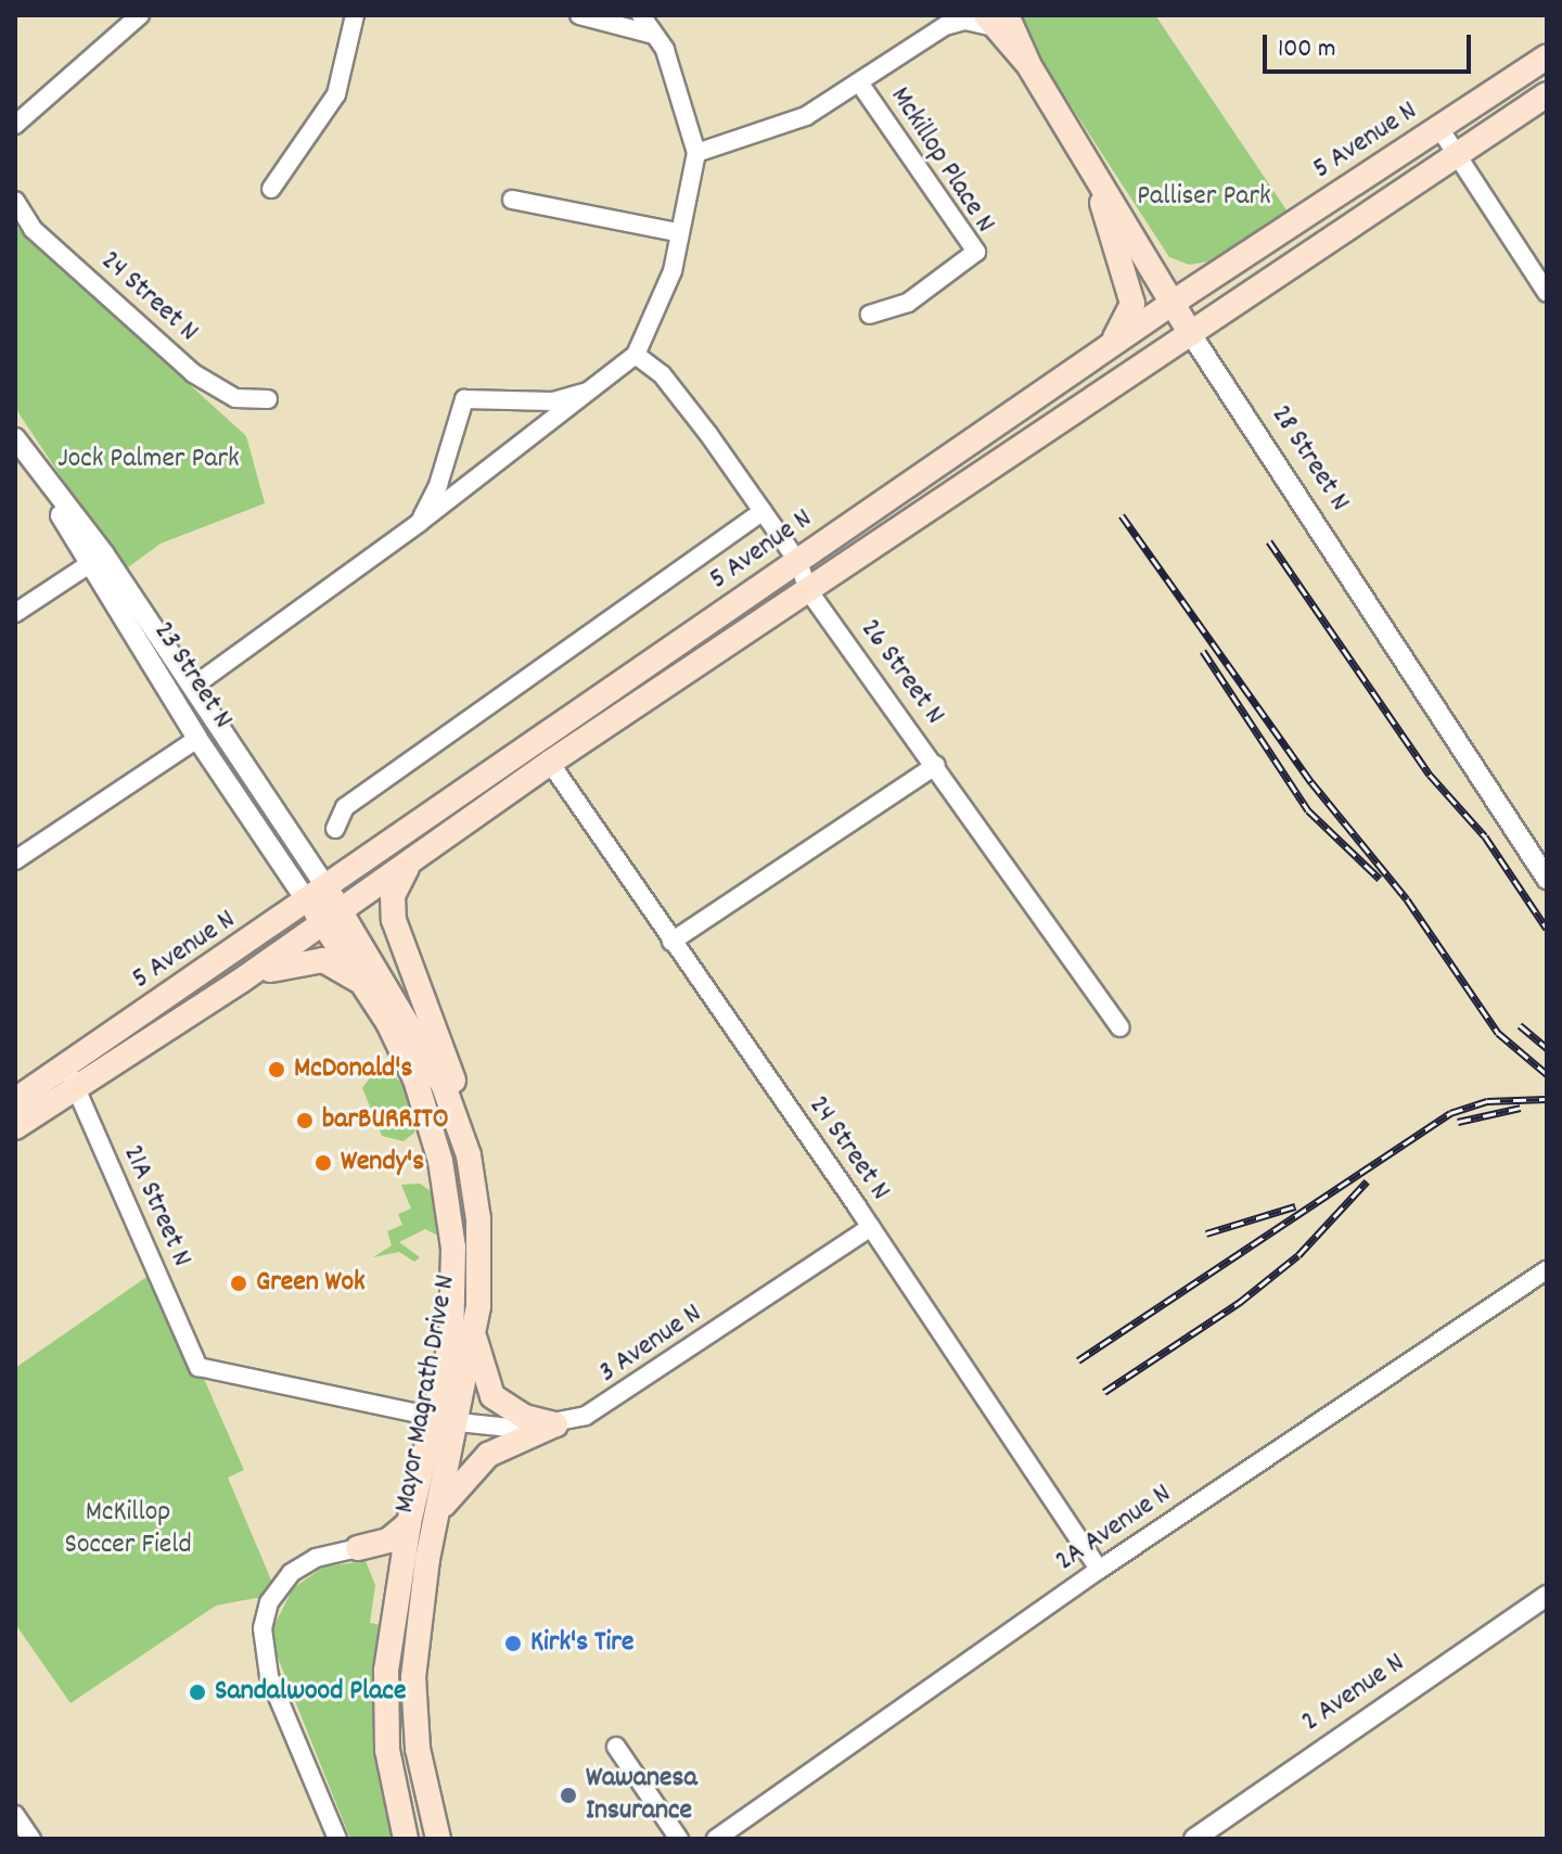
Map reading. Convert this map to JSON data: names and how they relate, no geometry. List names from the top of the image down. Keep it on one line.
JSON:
{"streets":{"main road":["5 Avenue N","28 Street N","Mayor Magrath Drive N"],"street":["Mckillop Place N","24 Street N","26 Street N","23 Street N","21A Street N","3 Avenue N","2A Avenue N","2 Avenue N"]},"crossings":[["5 Avenue N","24 Street N"],["5 Avenue N","28 Street N"],["5 Avenue N","26 Street N"],["5 Avenue N","23 Street N"],["5 Avenue N","21A Street N"],["5 Avenue N","Mayor Magrath Drive N"],["24 Street N","3 Avenue N"],["24 Street N","2A Avenue N"],["23 Street N","Mayor Magrath Drive N"],["21A Street N","3 Avenue N"],["3 Avenue N","Mayor Magrath Drive N"]],"parks":["Palliser Park","Jock Palmer Park","McKillop Soccer Field"],"places":["McDonald's","barBURRITO","Wendy's","Green Wok","Kirk's Tire","Sandalwood Place","Wawanesa Insurance"],"scale_bar":"100 m"}
